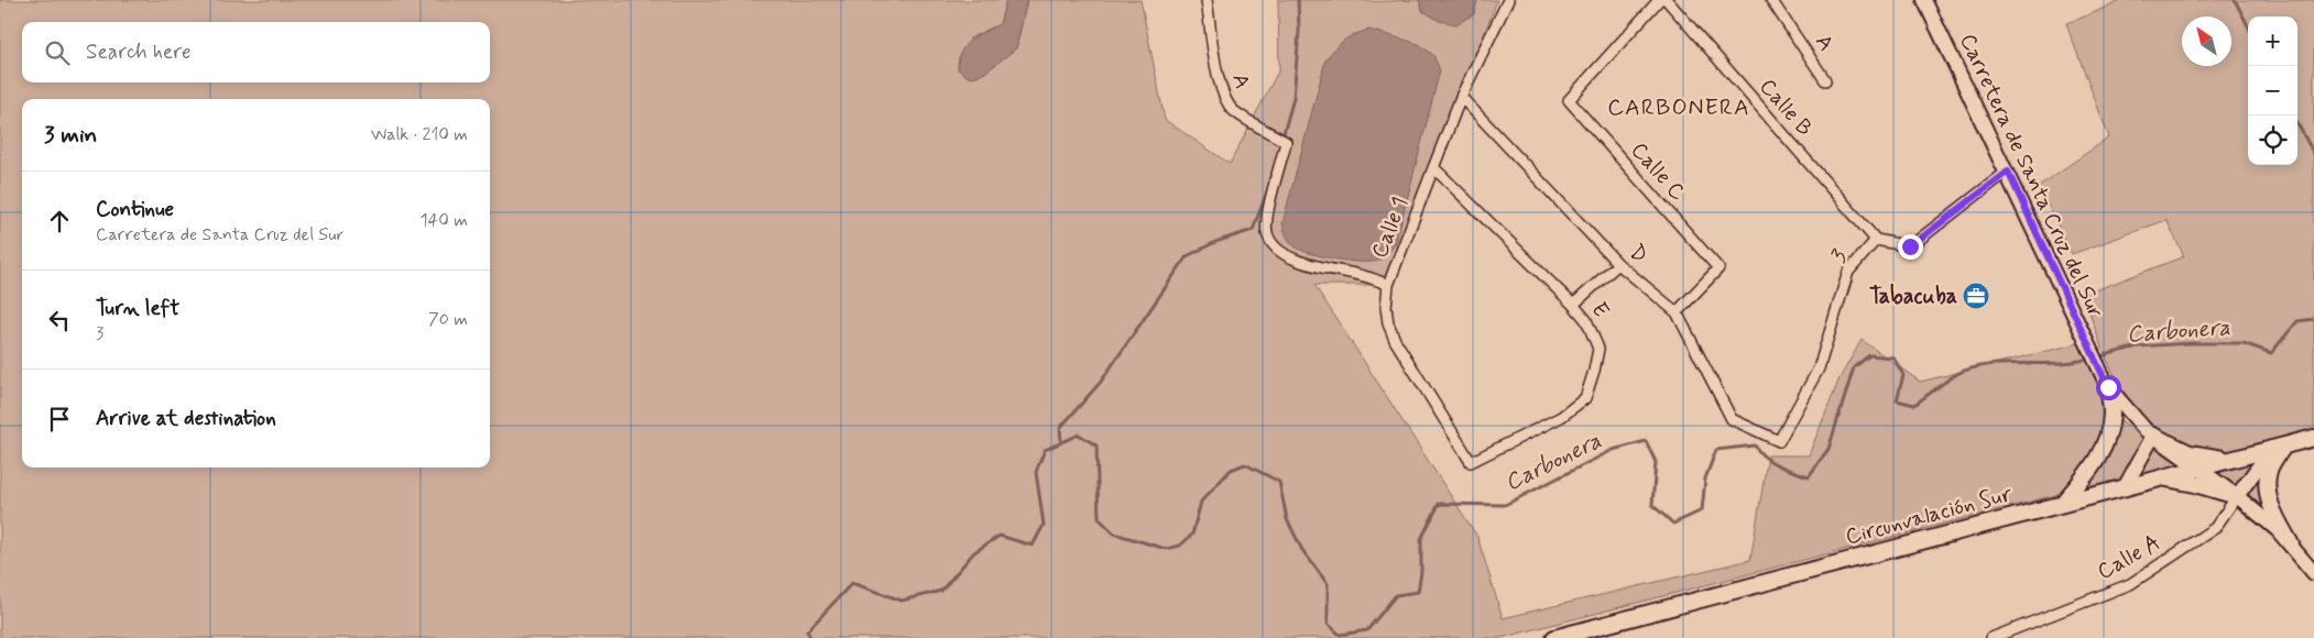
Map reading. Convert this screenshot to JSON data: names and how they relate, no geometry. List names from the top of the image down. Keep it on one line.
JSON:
{"streets":{"main road":["Carretera de Santa Cruz del Sur","Circunvalación Sur"],"street":["A","Calle B","Calle C","Calle 1","D","3","E","Calle A"]},"crossings":[["A","Calle 1"],["Calle B","3"],["Calle C","D"],["Carretera de Santa Cruz del Sur","3"],["Carretera de Santa Cruz del Sur","Circunvalación Sur"],["Carretera de Santa Cruz del Sur","Calle A"],["Calle 1","D"],["Calle 1","E"],["D","3"]],"districts":["CARBONERA"],"water":["Carbonera"],"places":{"office":["Tabacuba"]},"north":"top left","page":{"map_buttons":["+","−"],"search":"Search here","heading":["3 min","Walk · 210 m"],"list":[["Continue","Carretera de Santa Cruz del Sur","140 m"],["Turn left","3","70 m"],"Arrive at destination"]}}
